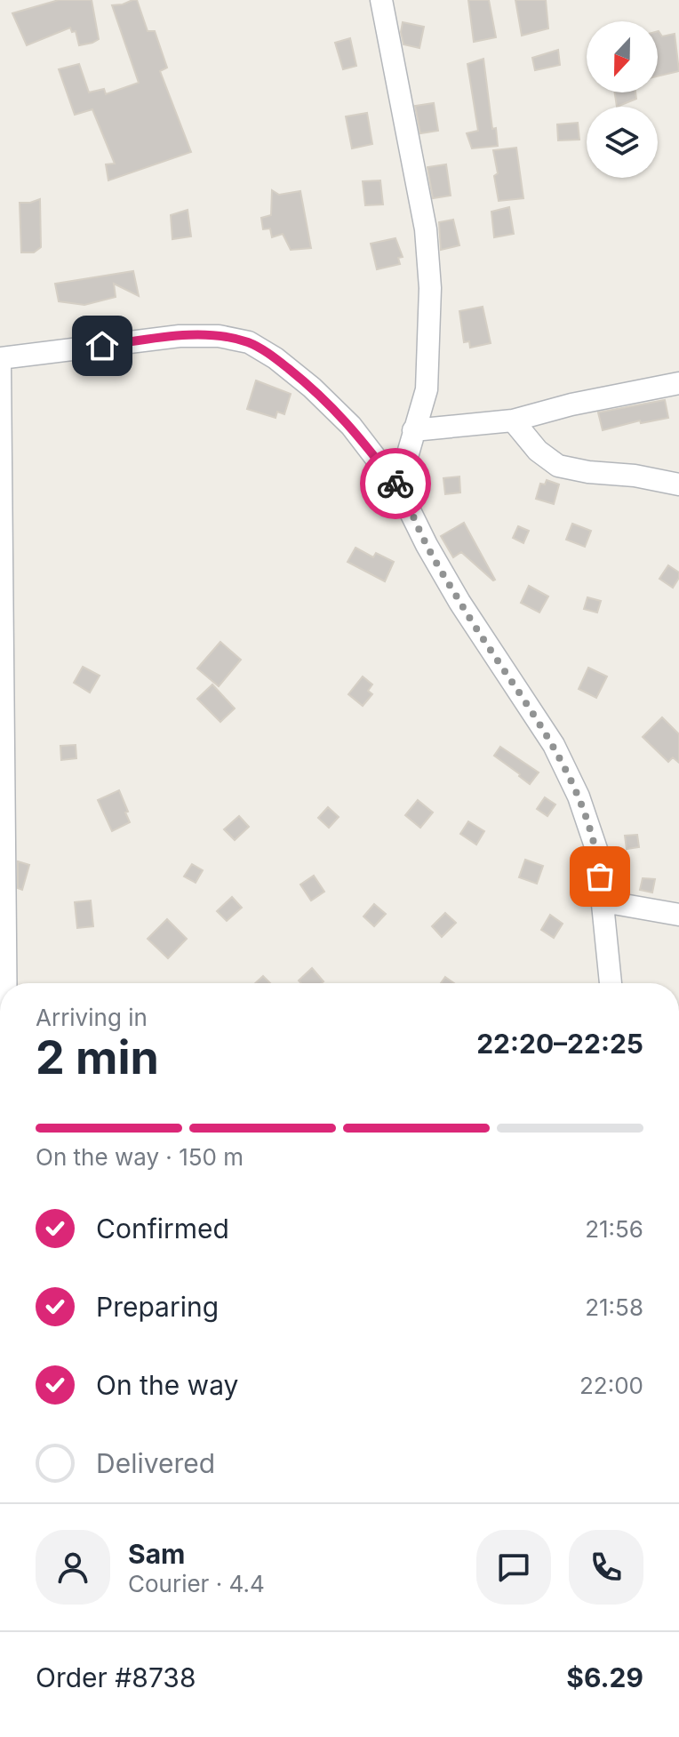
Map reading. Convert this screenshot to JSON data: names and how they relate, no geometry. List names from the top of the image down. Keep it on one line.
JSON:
{"north":"bottom","page":{"heading":["2 min","Arriving in","22:20–22:25"],"panel":["Sam","Courier · 4.4","Order #8738","$6.29"],"bar":"On the way · 150 m","list":[["Confirmed","21:56"],["Preparing","21:58"],["On the way","22:00"],"Delivered"]}}
